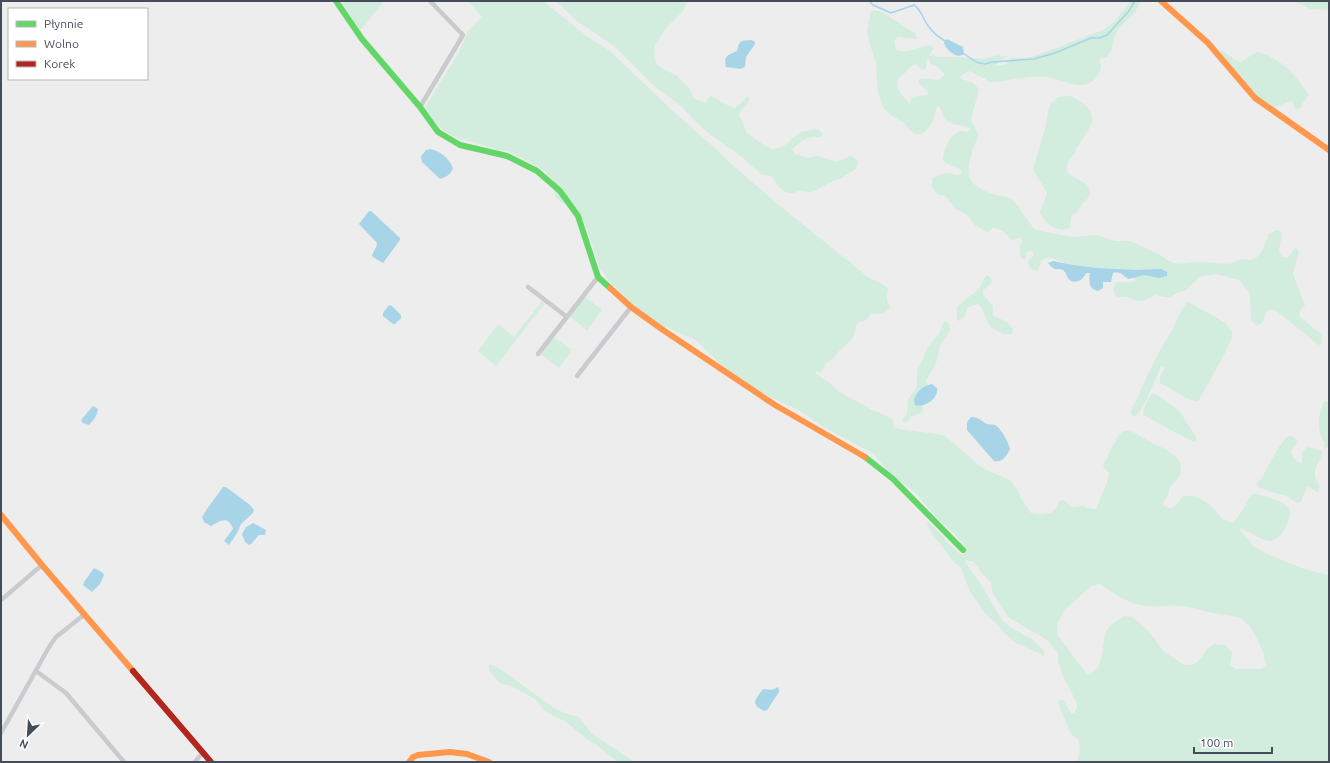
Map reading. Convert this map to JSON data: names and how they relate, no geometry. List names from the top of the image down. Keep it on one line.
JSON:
{"legend":["Płynnie","Wolno","Korek"],"scale_bar":"100 m","north":"bottom left"}
